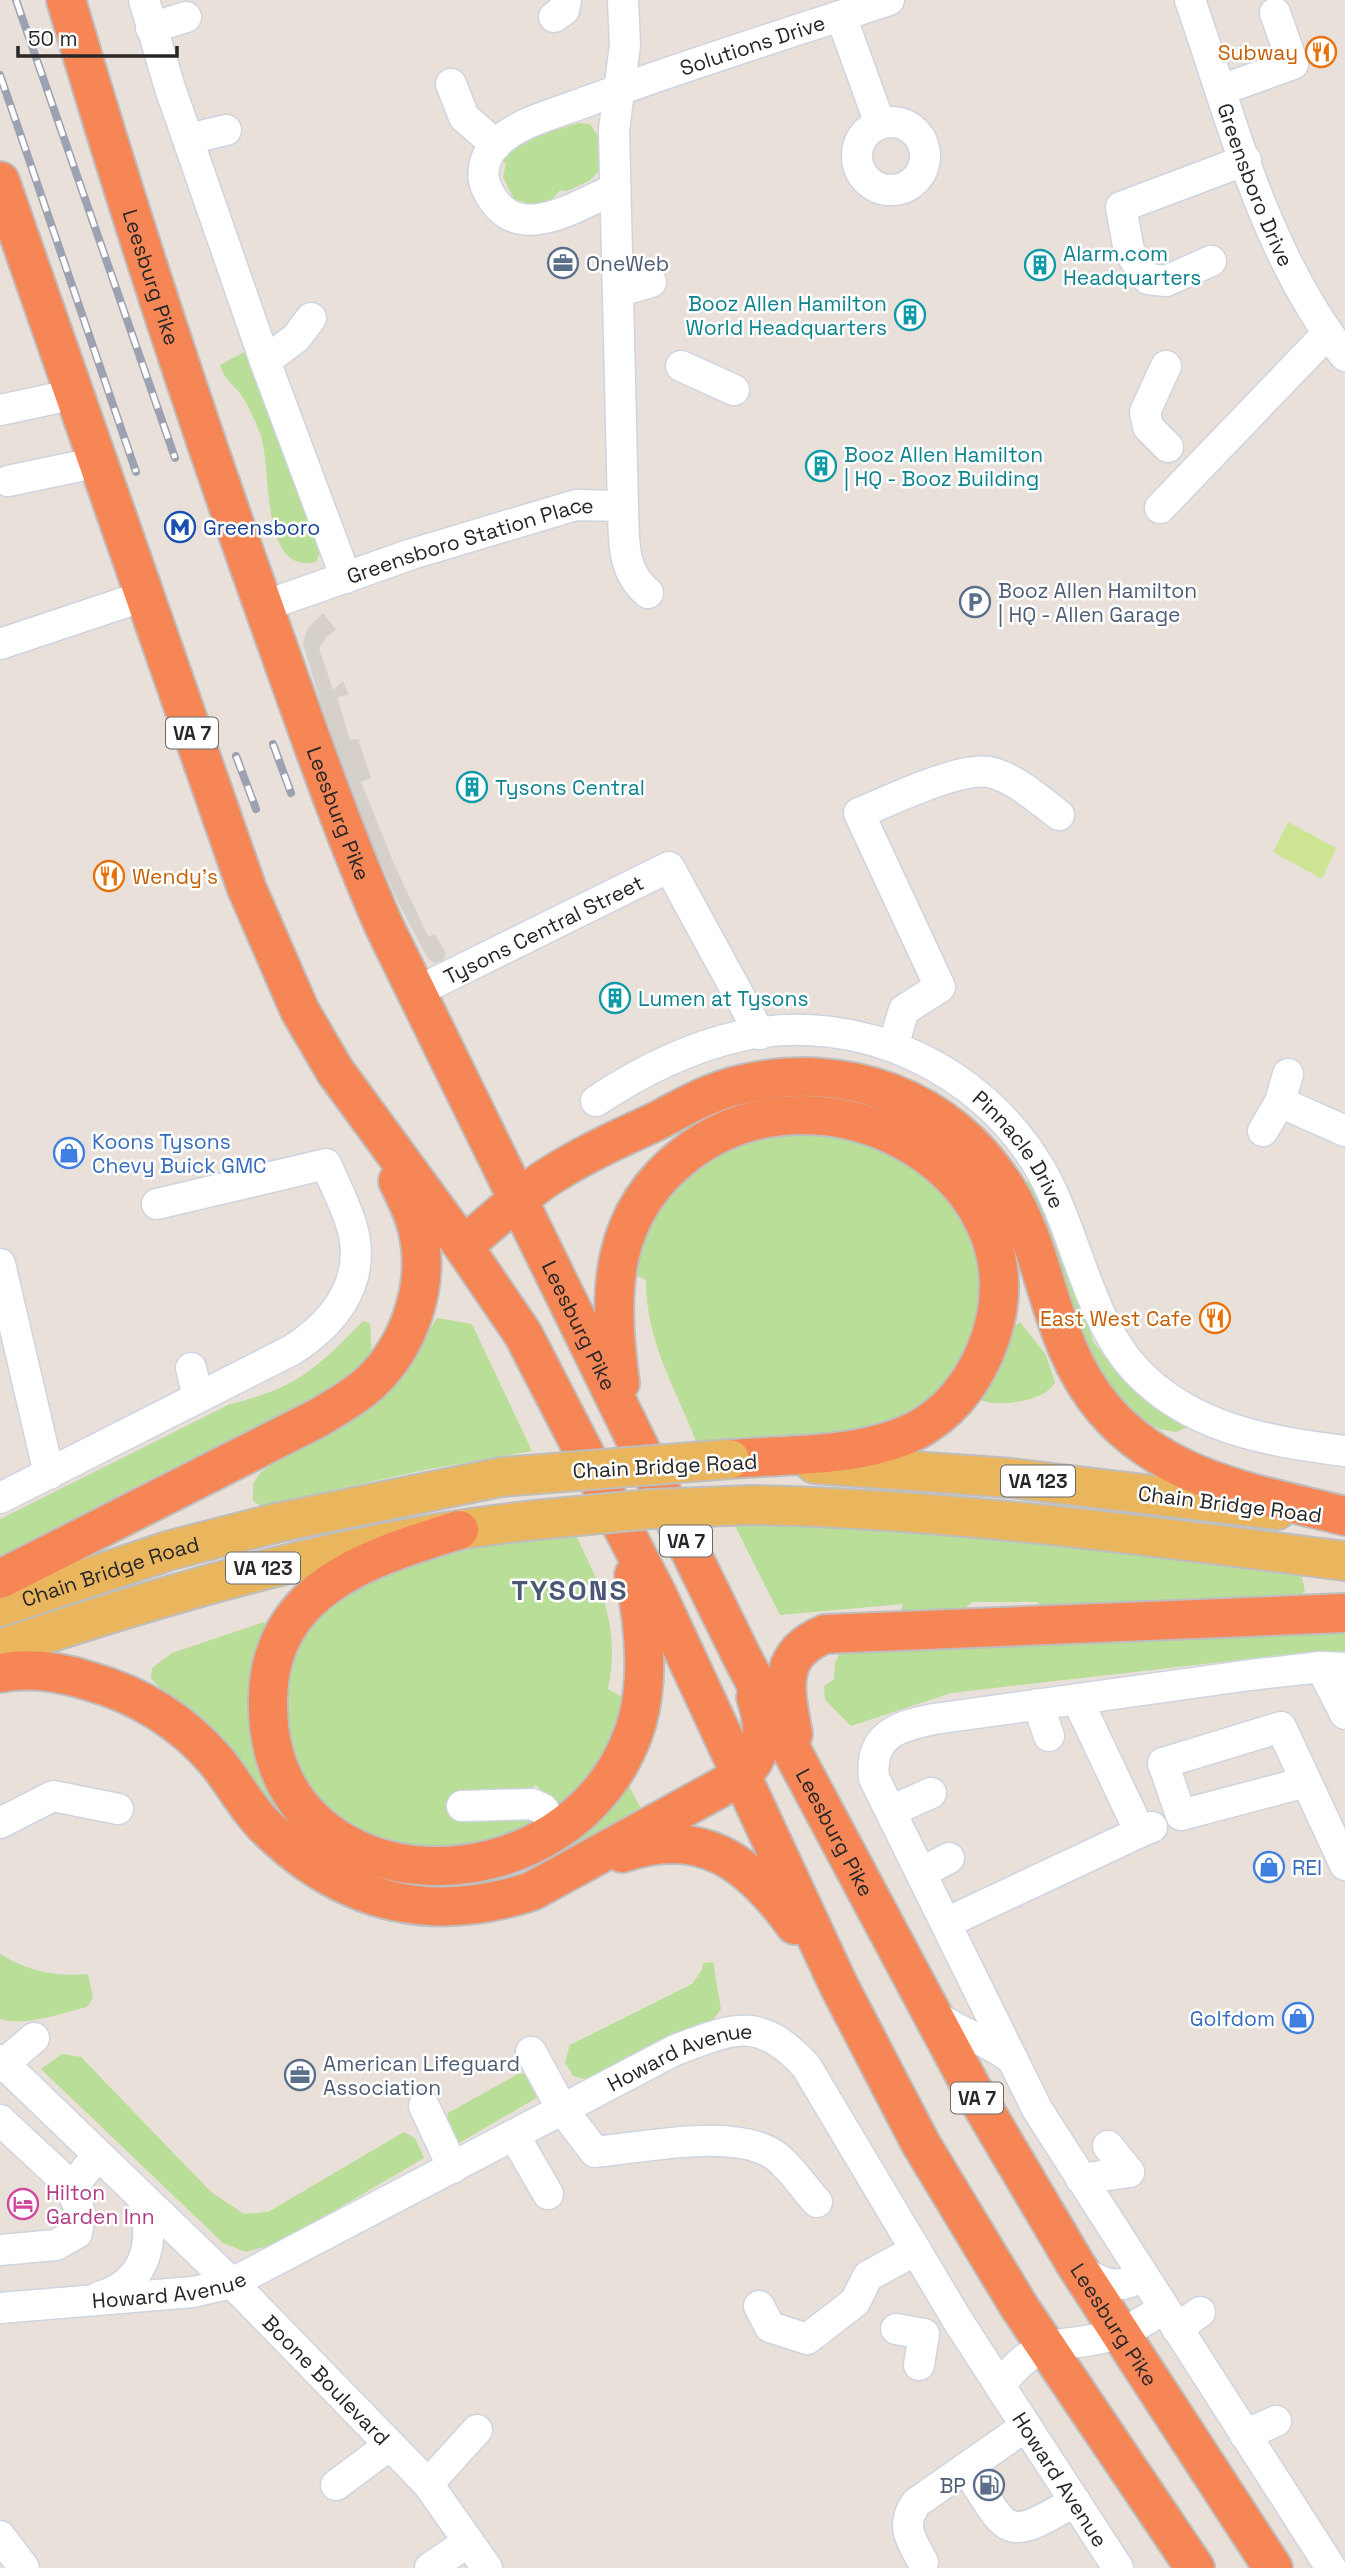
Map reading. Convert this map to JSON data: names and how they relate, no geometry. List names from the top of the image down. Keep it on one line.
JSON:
{"streets":{"highway":["Leesburg Pike","VA 7"],"main road":["Chain Bridge Road","VA 123"],"street":["Solutions Drive","Greensboro Drive","Greensboro Station Place","Tysons Central Street","Pinnacle Drive","Howard Avenue","Boone Boulevard"]},"crossings":[["Solutions Drive","Greensboro Station Place"],["Leesburg Pike","Tysons Central Street"],["Tysons Central Street","Pinnacle Drive"],["Howard Avenue","Boone Boulevard"]],"districts":["TYSONS"],"places":{"restaurant":["Subway","Wendy's","East West Cafe"],"office":["OneWeb","American Lifeguard Association"],"building":["Alarm.com Headquarters","Booz Allen Hamilton World Headquarters","Booz Allen Hamilton | HQ - Booz Building","Tysons Central","Lumen at Tysons"],"metro station":["Greensboro"],"parking":["Booz Allen Hamilton | HQ - Allen Garage"],"shop":["Koons Tysons Chevy Buick GMC","REI","Golfdom"],"hotel":["Hilton Garden Inn"],"fuel station":["BP"]},"scale_bar":"50 m"}
